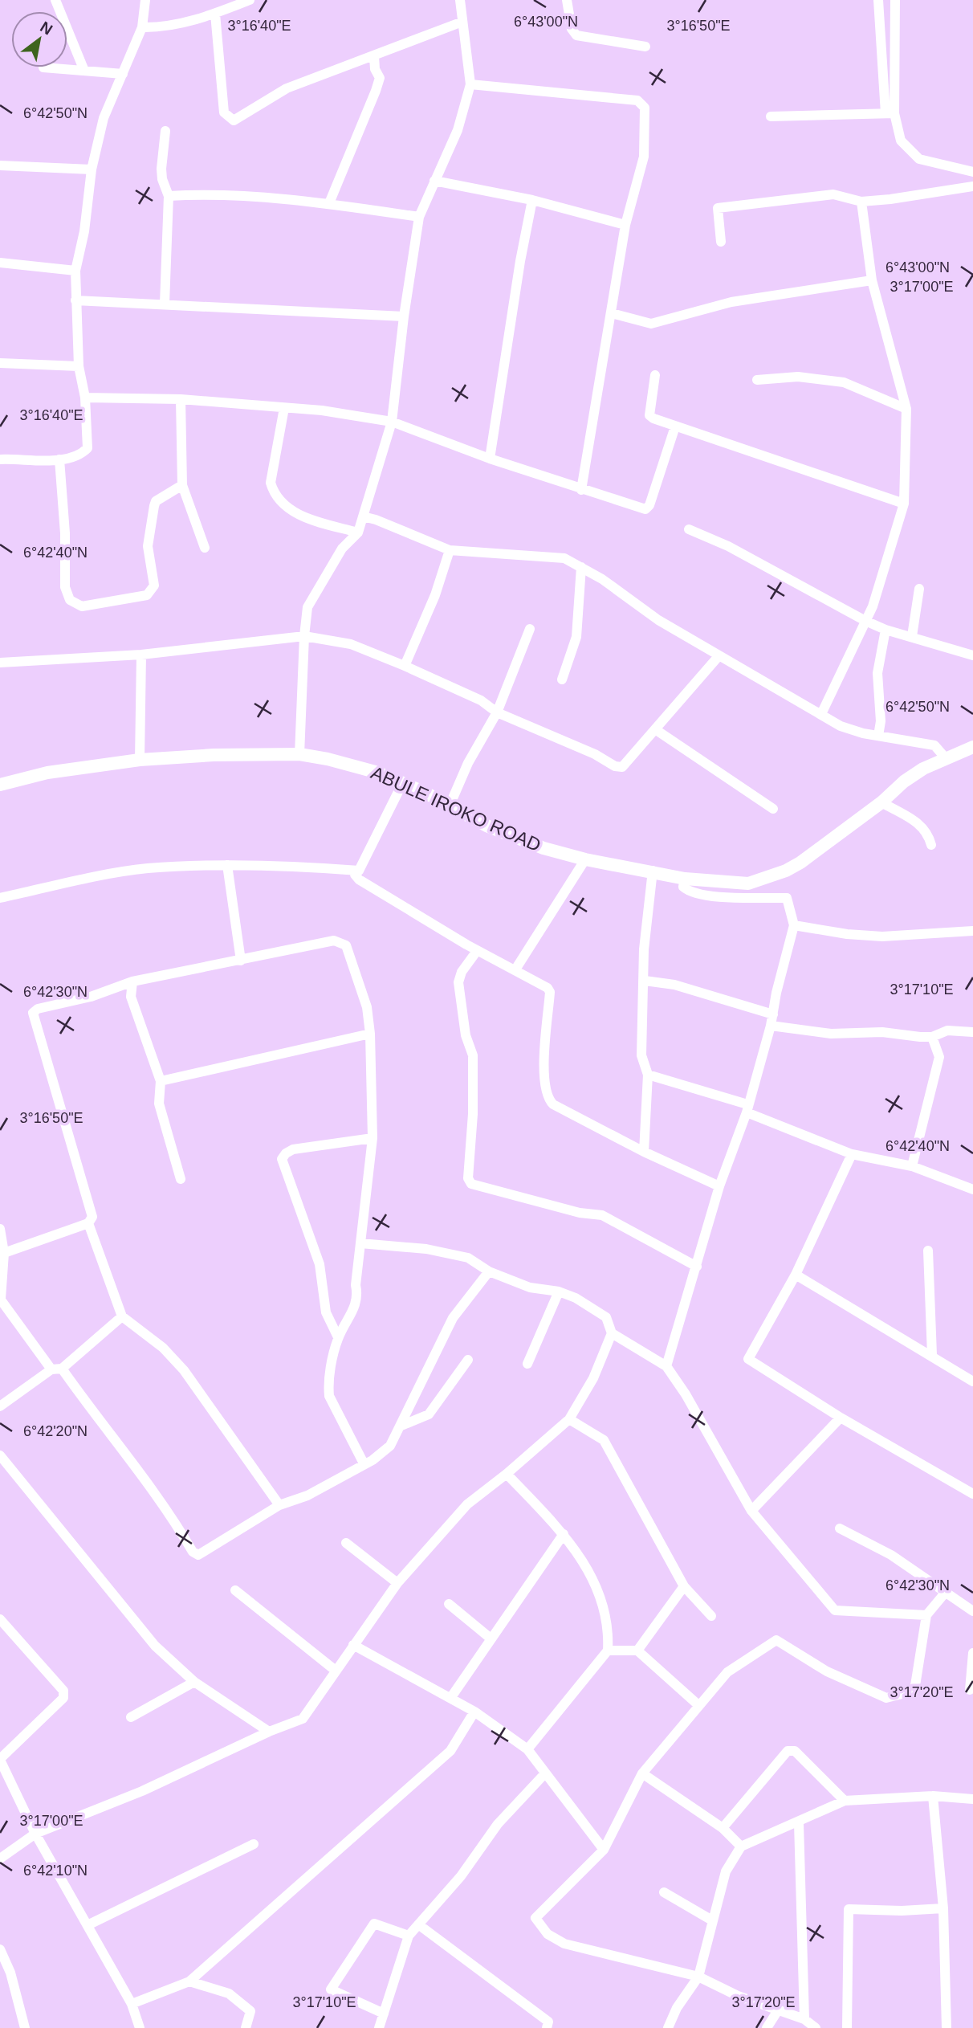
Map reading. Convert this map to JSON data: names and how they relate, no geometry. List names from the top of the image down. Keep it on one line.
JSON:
{"streets":{"street":["ABULE IROKO ROAD"]},"north":"top right","coordinates":["6°43'00\"N","3°16'40\"E","3°16'50\"E","6°42'50\"N","3°17'00\"E","6°42'40\"N","3°17'10\"E","6°42'30\"N","6°42'20\"N","3°17'20\"E","6°42'10\"N"]}
